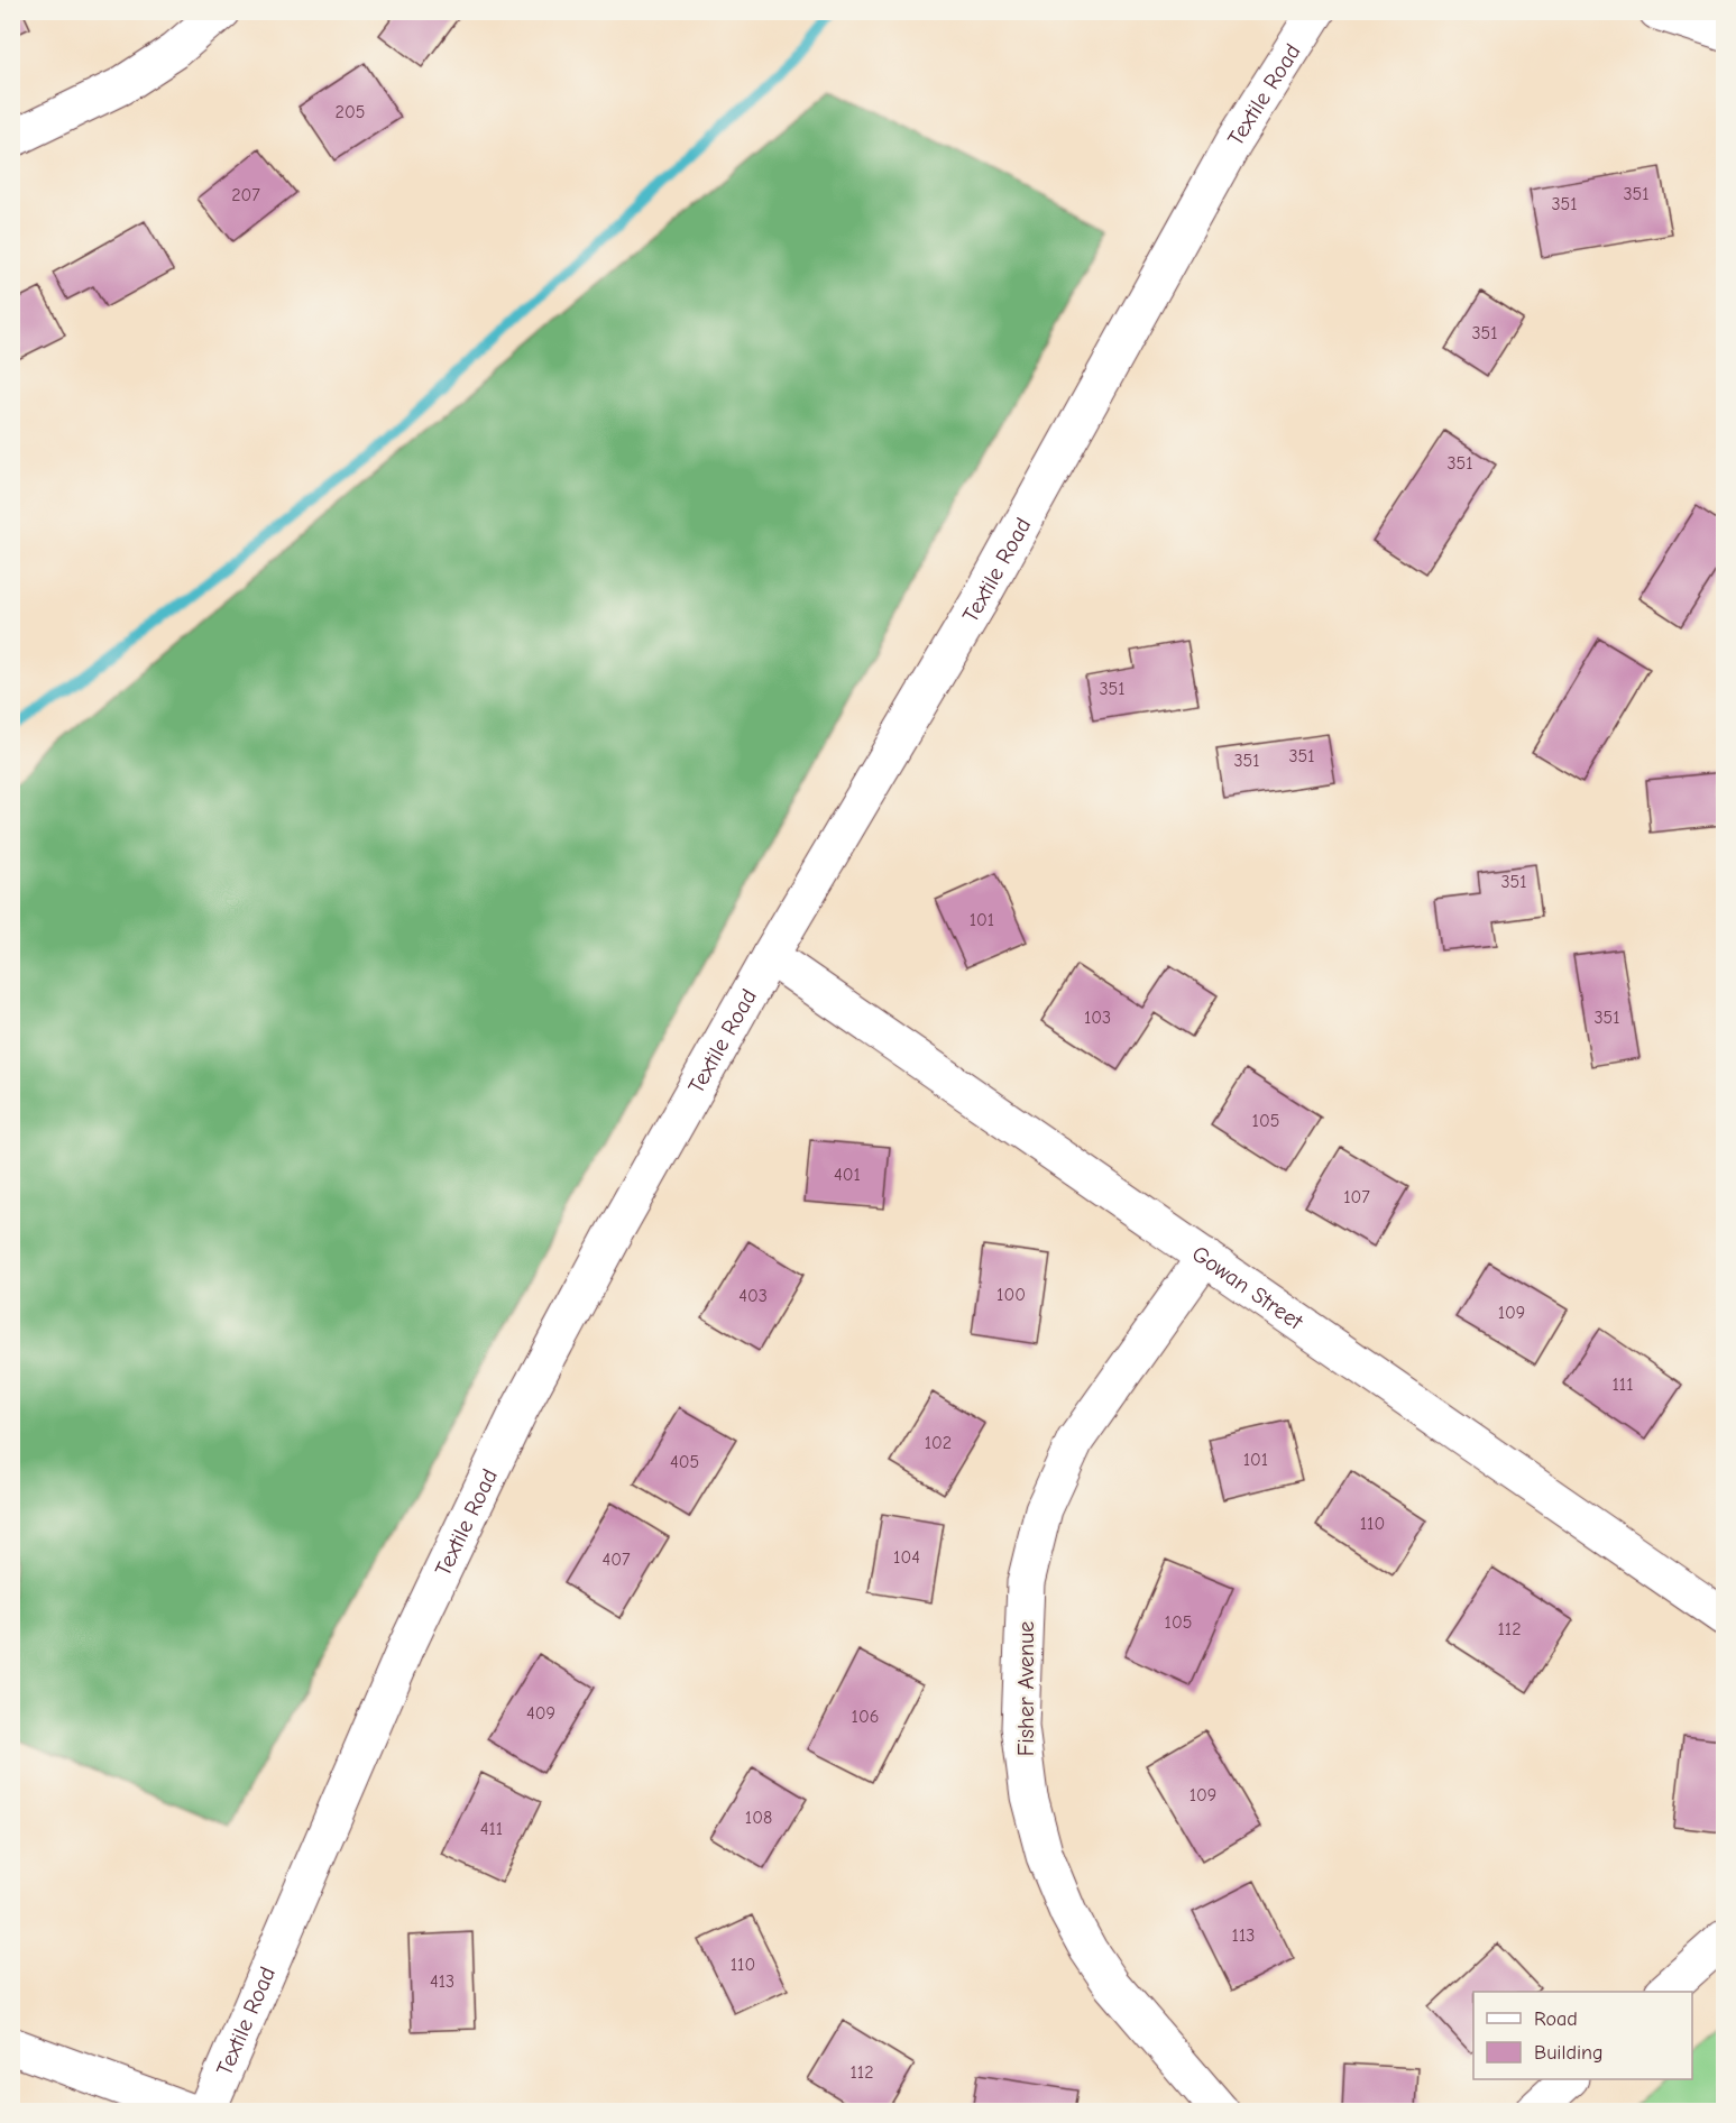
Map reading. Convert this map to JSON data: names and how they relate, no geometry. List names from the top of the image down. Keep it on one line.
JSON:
{"streets":{"street":["Textile Road","Gowan Street","Fisher Avenue"]},"crossings":[["Textile Road","Gowan Street"],["Gowan Street","Fisher Avenue"]],"house_numbers":["205","351","207","351","351","351","351","351","351","351","101","103","351","105","401","107","100","403","109","111","102","101","405","110","104","407","105","112","409","106","109","108","411","113","110","413","112"],"legend":["Road","Building"]}
